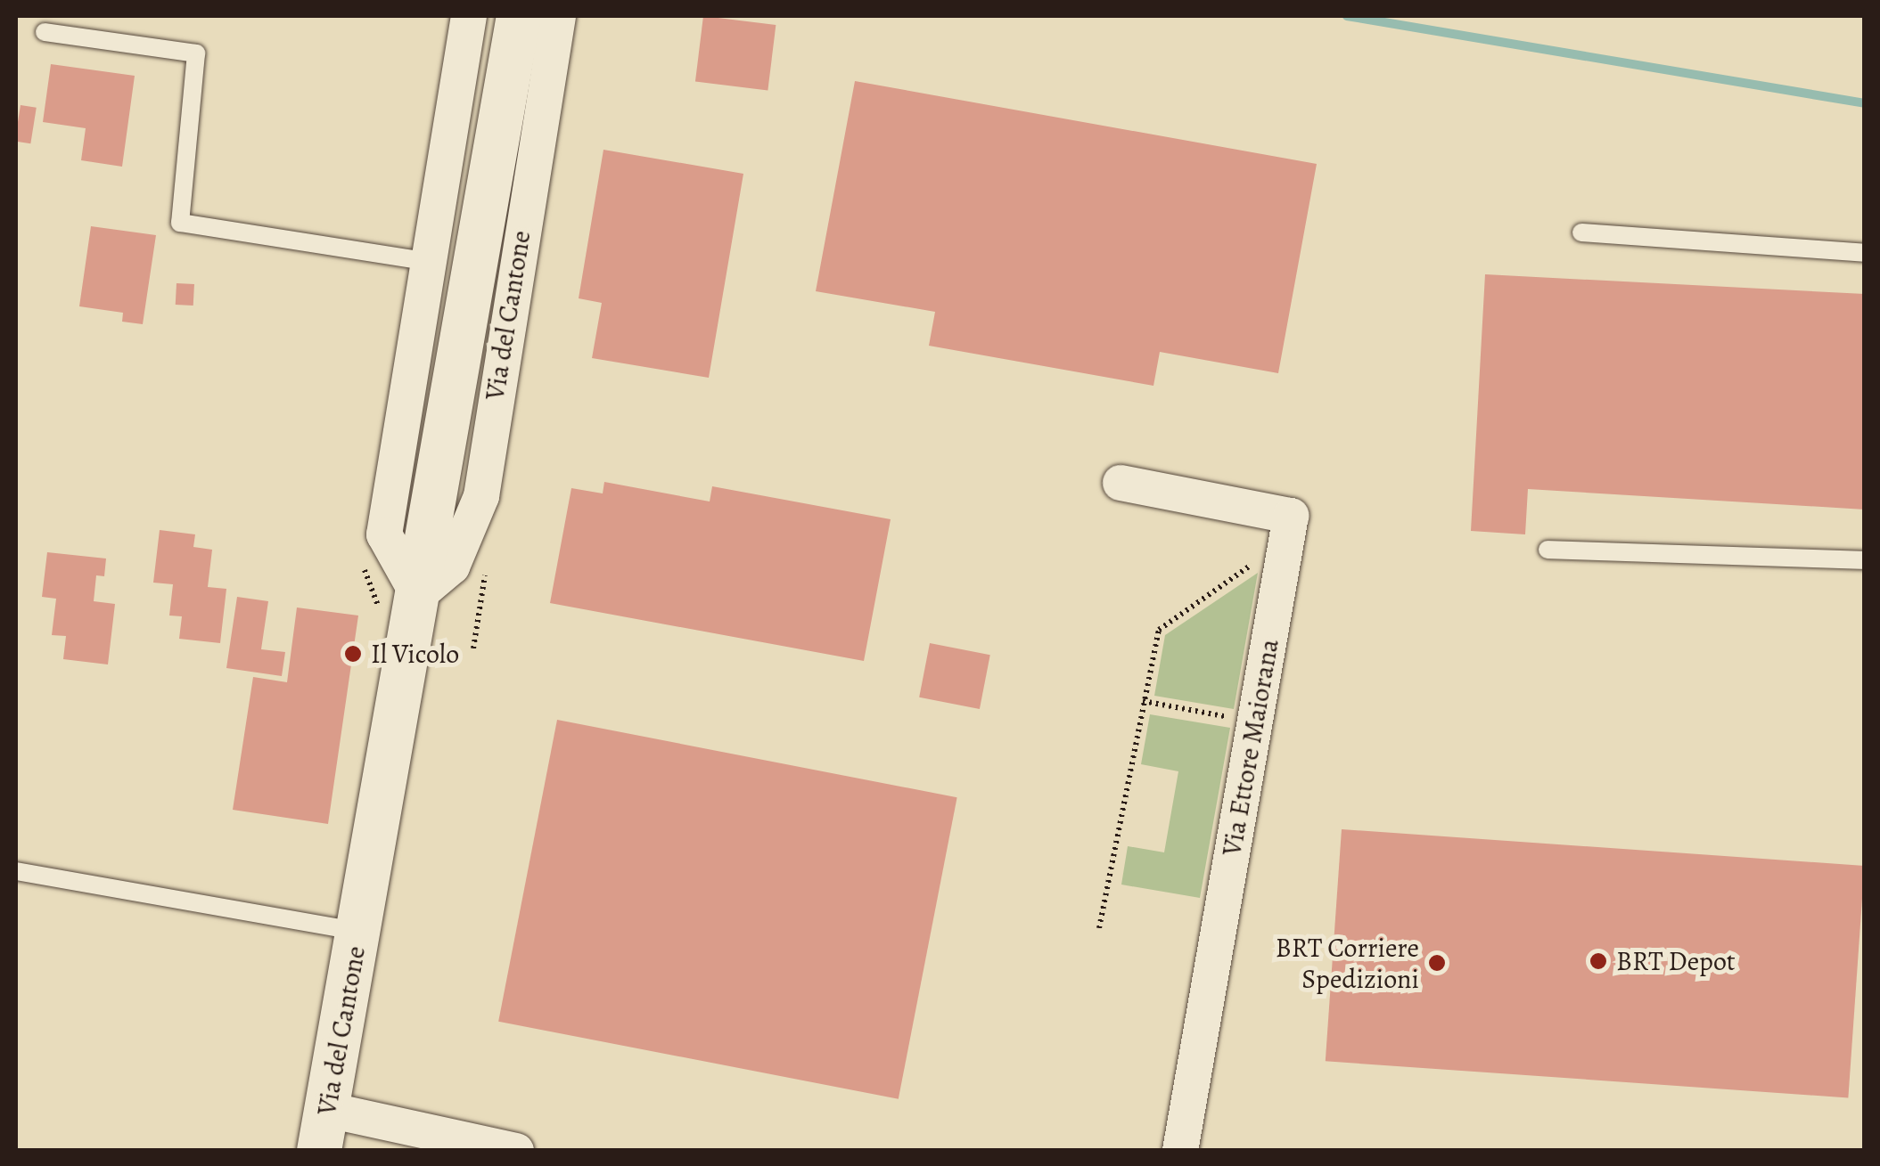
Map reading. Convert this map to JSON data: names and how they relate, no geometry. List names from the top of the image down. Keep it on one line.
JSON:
{"streets":{"street":["Via del Cantone","Via Ettore Maiorana"]},"places":["Il Vicolo","BRT Depot","BRT Corriere Spedizioni"]}
